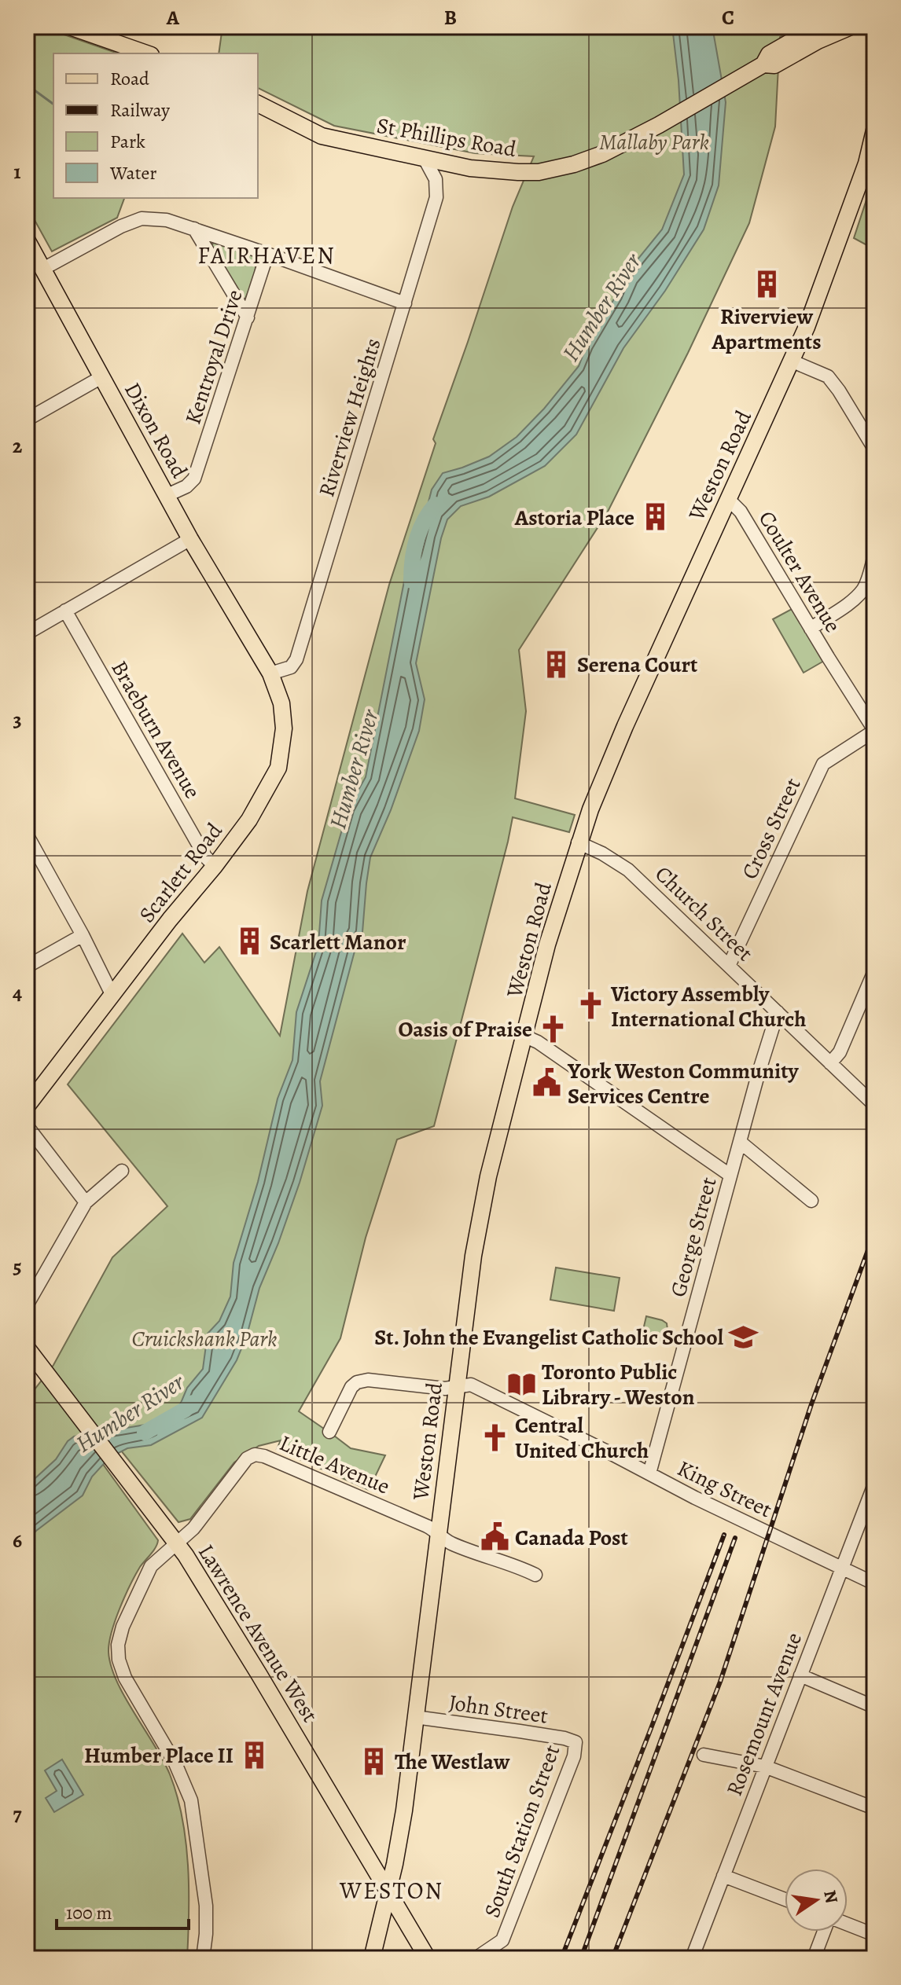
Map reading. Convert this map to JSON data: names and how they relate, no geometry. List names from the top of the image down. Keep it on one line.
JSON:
{"streets":{"main road":["St Phillips Road","Dixon Road","Weston Road","Scarlett Road","Lawrence Avenue West"],"street":["Kentroyal Drive","Riverview Heights","Coulter Avenue","Braeburn Avenue","Cross Street","Church Street","George Street","Little Avenue","King Street","John Street","Rosemount Avenue","South Station Street"]},"crossings":[["St Phillips Road","Riverview Heights"],["Kentroyal Drive","Dixon Road"],["Riverview Heights","Scarlett Road"],["Dixon Road","Scarlett Road"],["Weston Road","Coulter Avenue"],["Weston Road","Church Street"],["Weston Road","Little Avenue"],["Weston Road","King Street"],["Weston Road","Lawrence Avenue West"],["Weston Road","John Street"],["Coulter Avenue","Cross Street"],["Braeburn Avenue","Scarlett Road"],["Cross Street","Church Street"],["Church Street","George Street"],["George Street","King Street"],["Little Avenue","Lawrence Avenue West"],["King Street","Rosemount Avenue"],["John Street","South Station Street"]],"districts":["FAIRHAVEN","WESTON"],"water":["Humber River"],"parks":["Mallaby Park","Cruickshank Park"],"places":{"building":["Riverview Apartments","Astoria Place","Serena Court","Scarlett Manor","Humber Place II","The Westlaw"],"church":["Victory Assembly International Church","Oasis of Praise","Central United Church"],"public building":["York Weston Community Services Centre","Canada Post"],"school or university":["St. John the Evangelist Catholic School"],"library":["Toronto Public Library - Weston"]},"legend":["Road","Railway","Park","Water"],"scale_bar":"100 m","north":"right","grid":{"columns":["A","B","C"],"rows":["1","2","3","4","5","6","7"]}}
